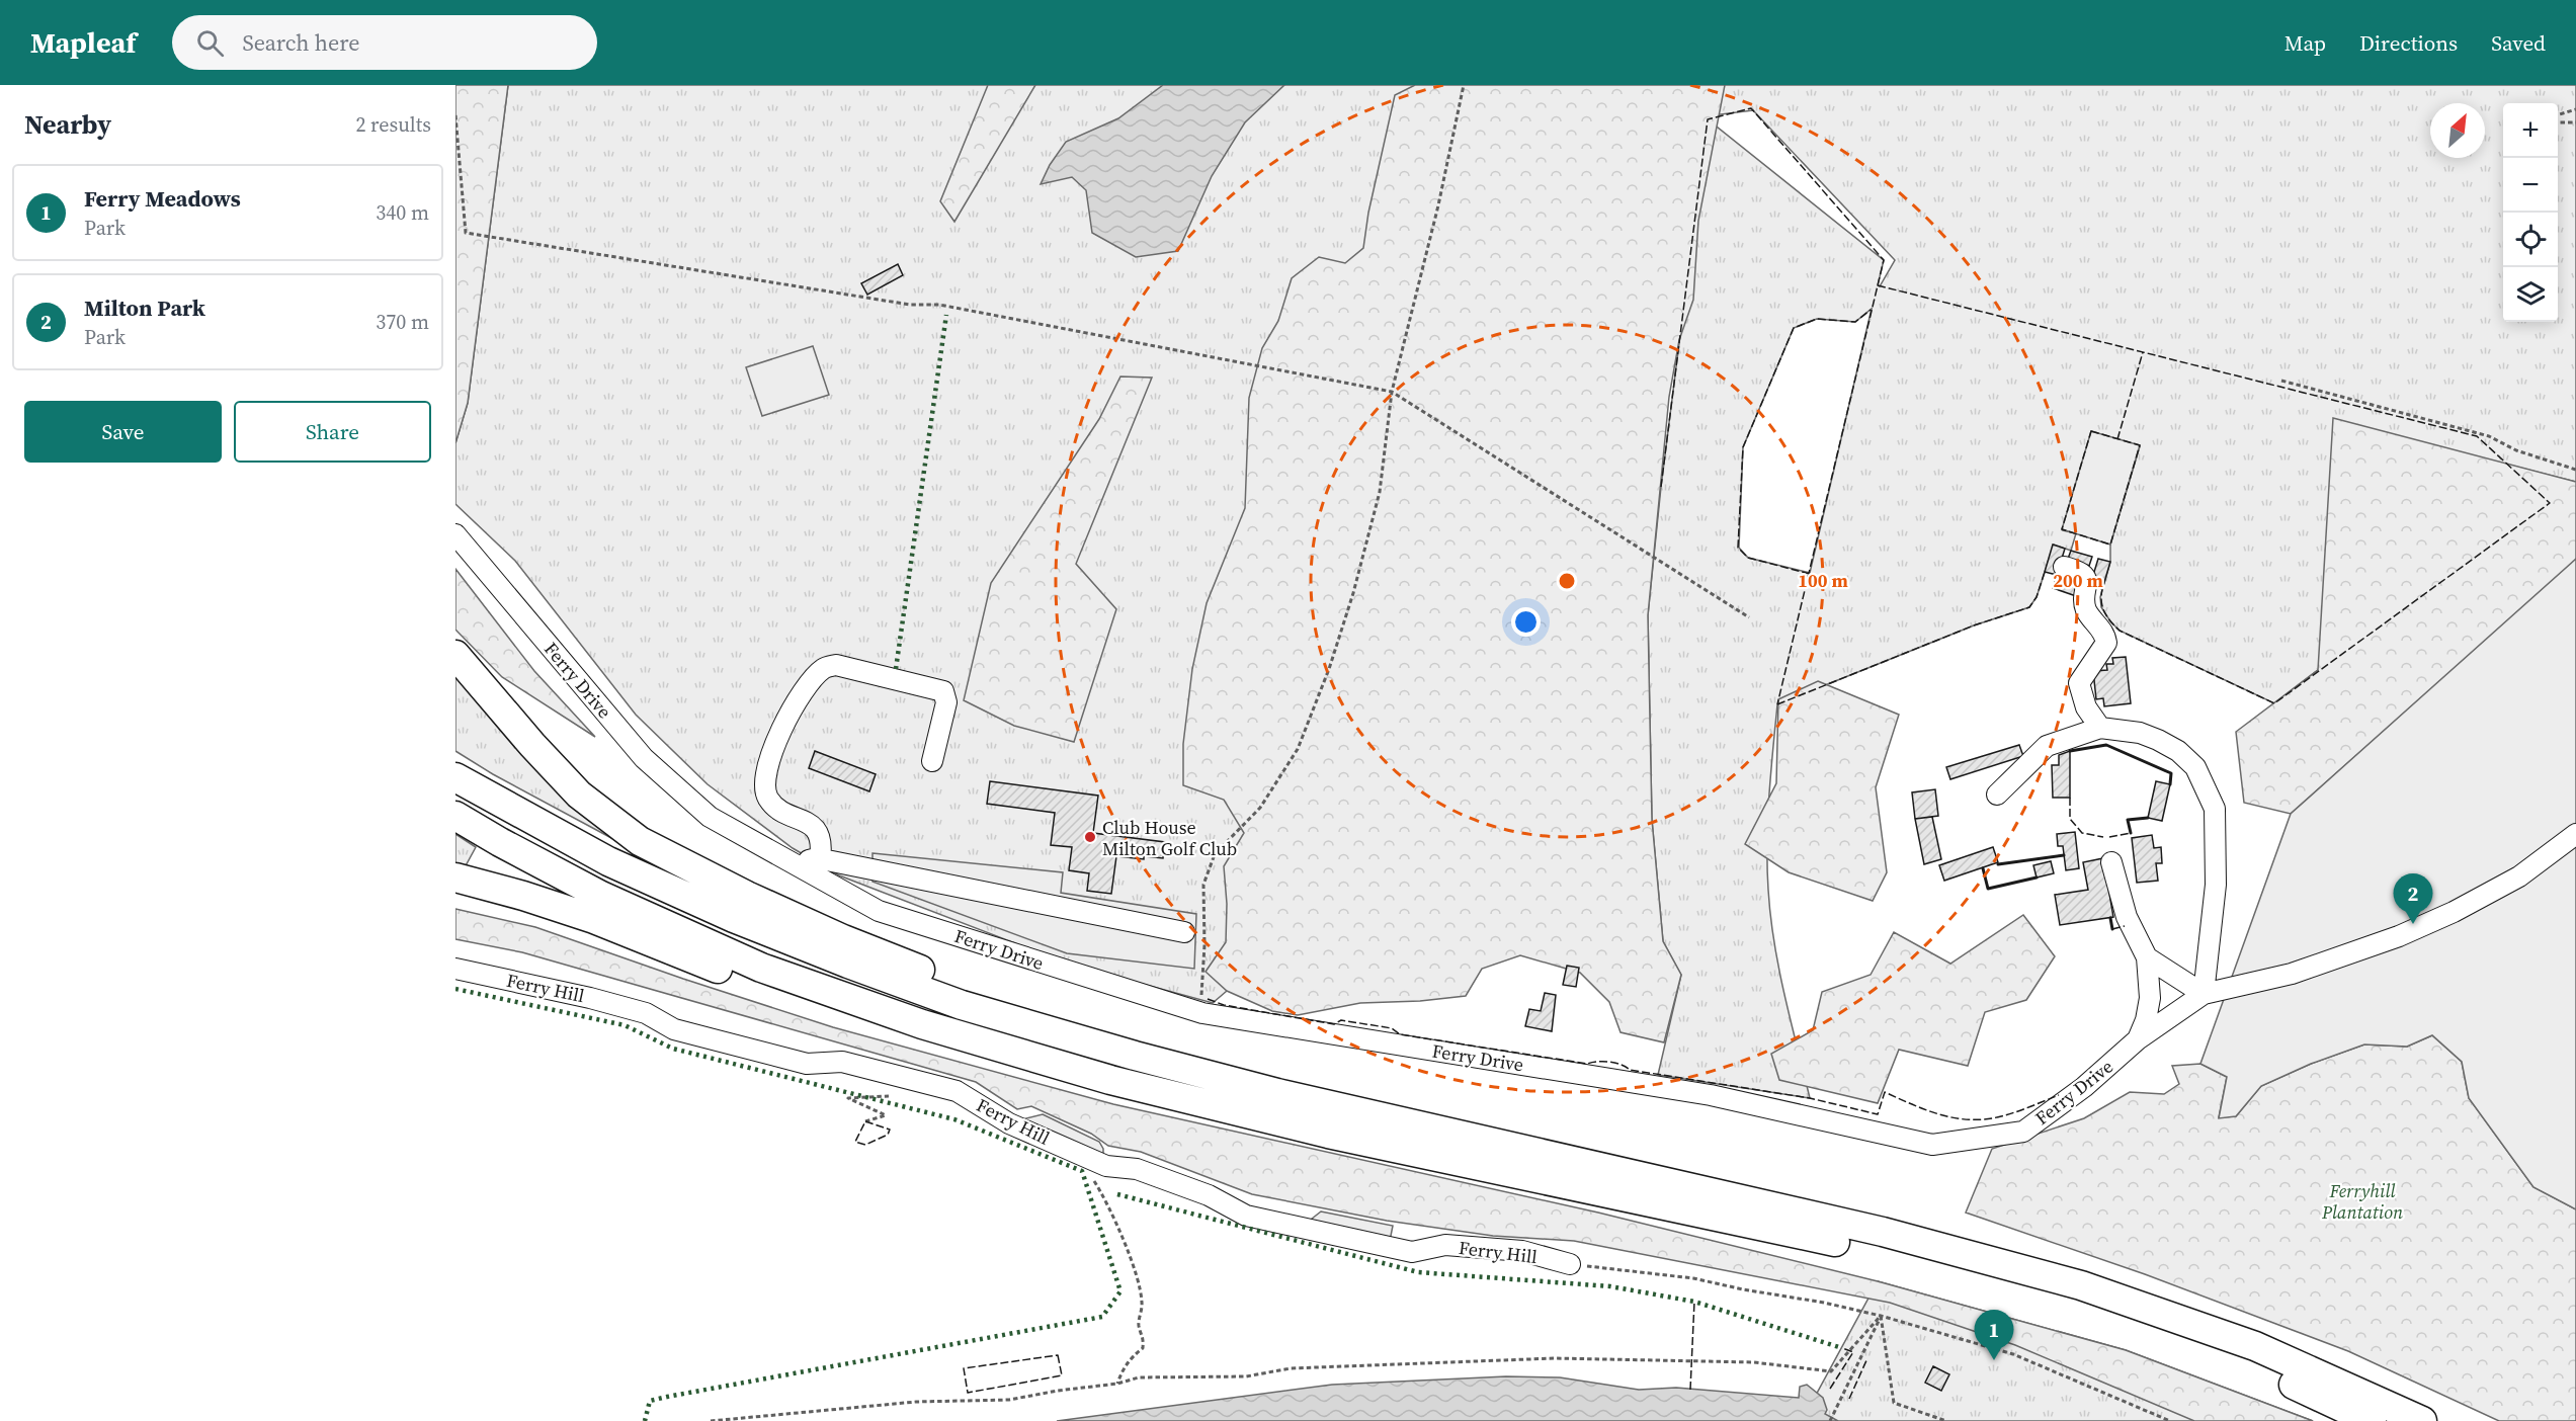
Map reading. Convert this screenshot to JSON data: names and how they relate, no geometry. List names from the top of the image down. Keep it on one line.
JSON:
{"streets":{"street":["Ferry Drive","Ferry Hill"]},"parks":["Ferryhill Plantation"],"places":["Club House Milton Golf Club"],"north":"top right","page":{"header":"Mapleaf","search":"Search here","nav":["Map","Directions","Saved"],"heading":["Nearby","2 results"],"map_buttons":["+","−"],"list":[{"mark":"1","name":"Ferry Meadows","note":"Park","value":"340 m"},{"mark":"2","name":"Milton Park","note":"Park","value":"370 m"}],"buttons":["Save","Share"],"pins":["2","1"]},"rings":["100 m","200 m"]}
